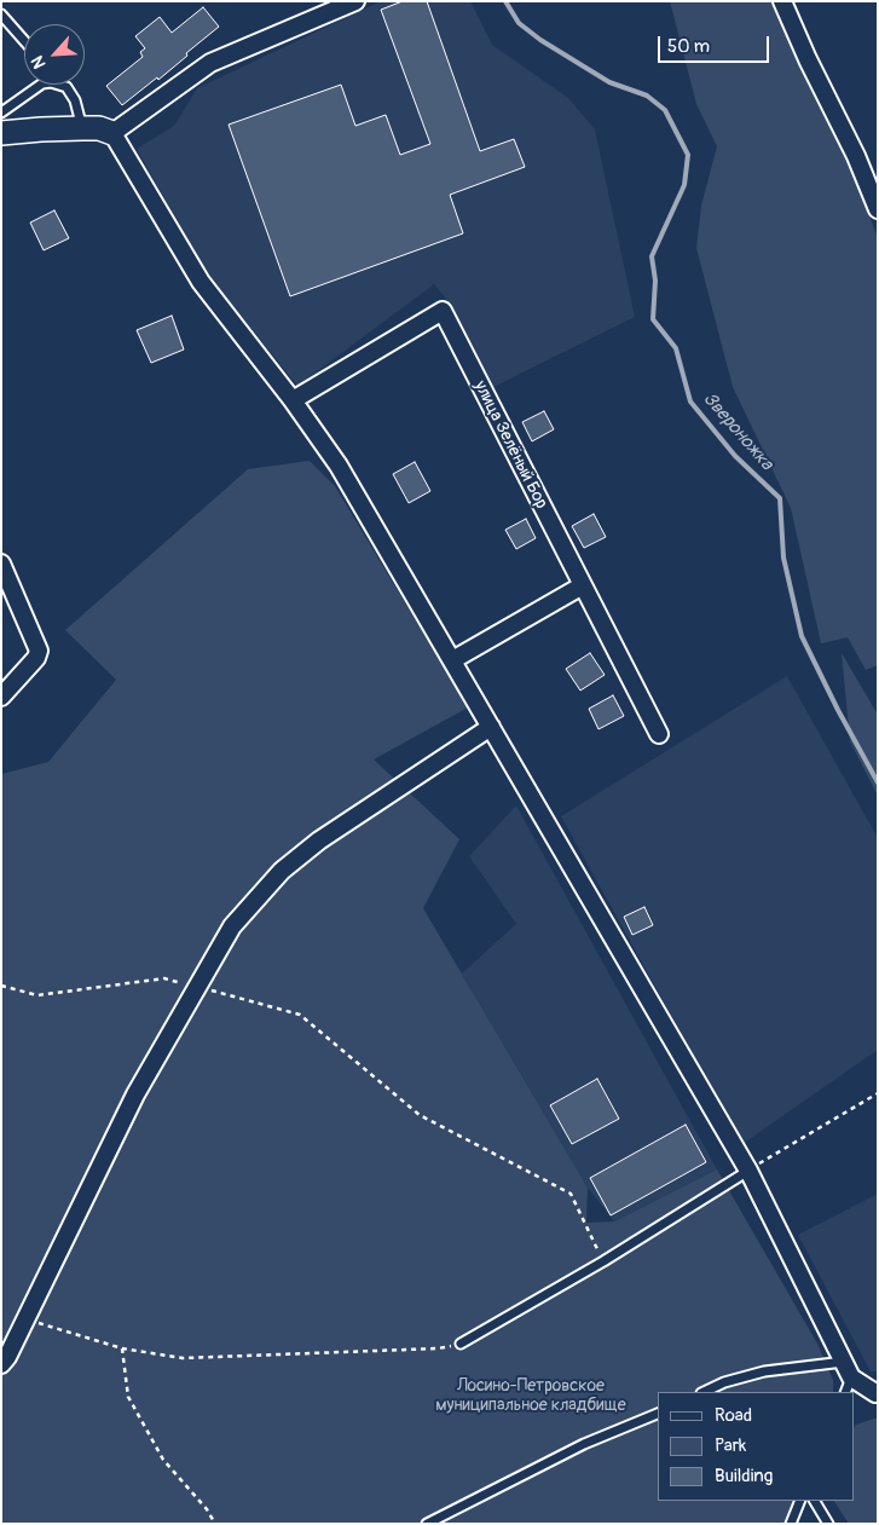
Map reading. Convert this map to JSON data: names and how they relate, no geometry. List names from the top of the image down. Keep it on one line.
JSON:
{"streets":{"street":["улица Зелёный Бор"]},"water":["Звероножка"],"parks":["Лосино-Петровское муниципальное кладбище"],"legend":["Road","Park","Building"],"scale_bar":"50 m","north":"bottom left"}
